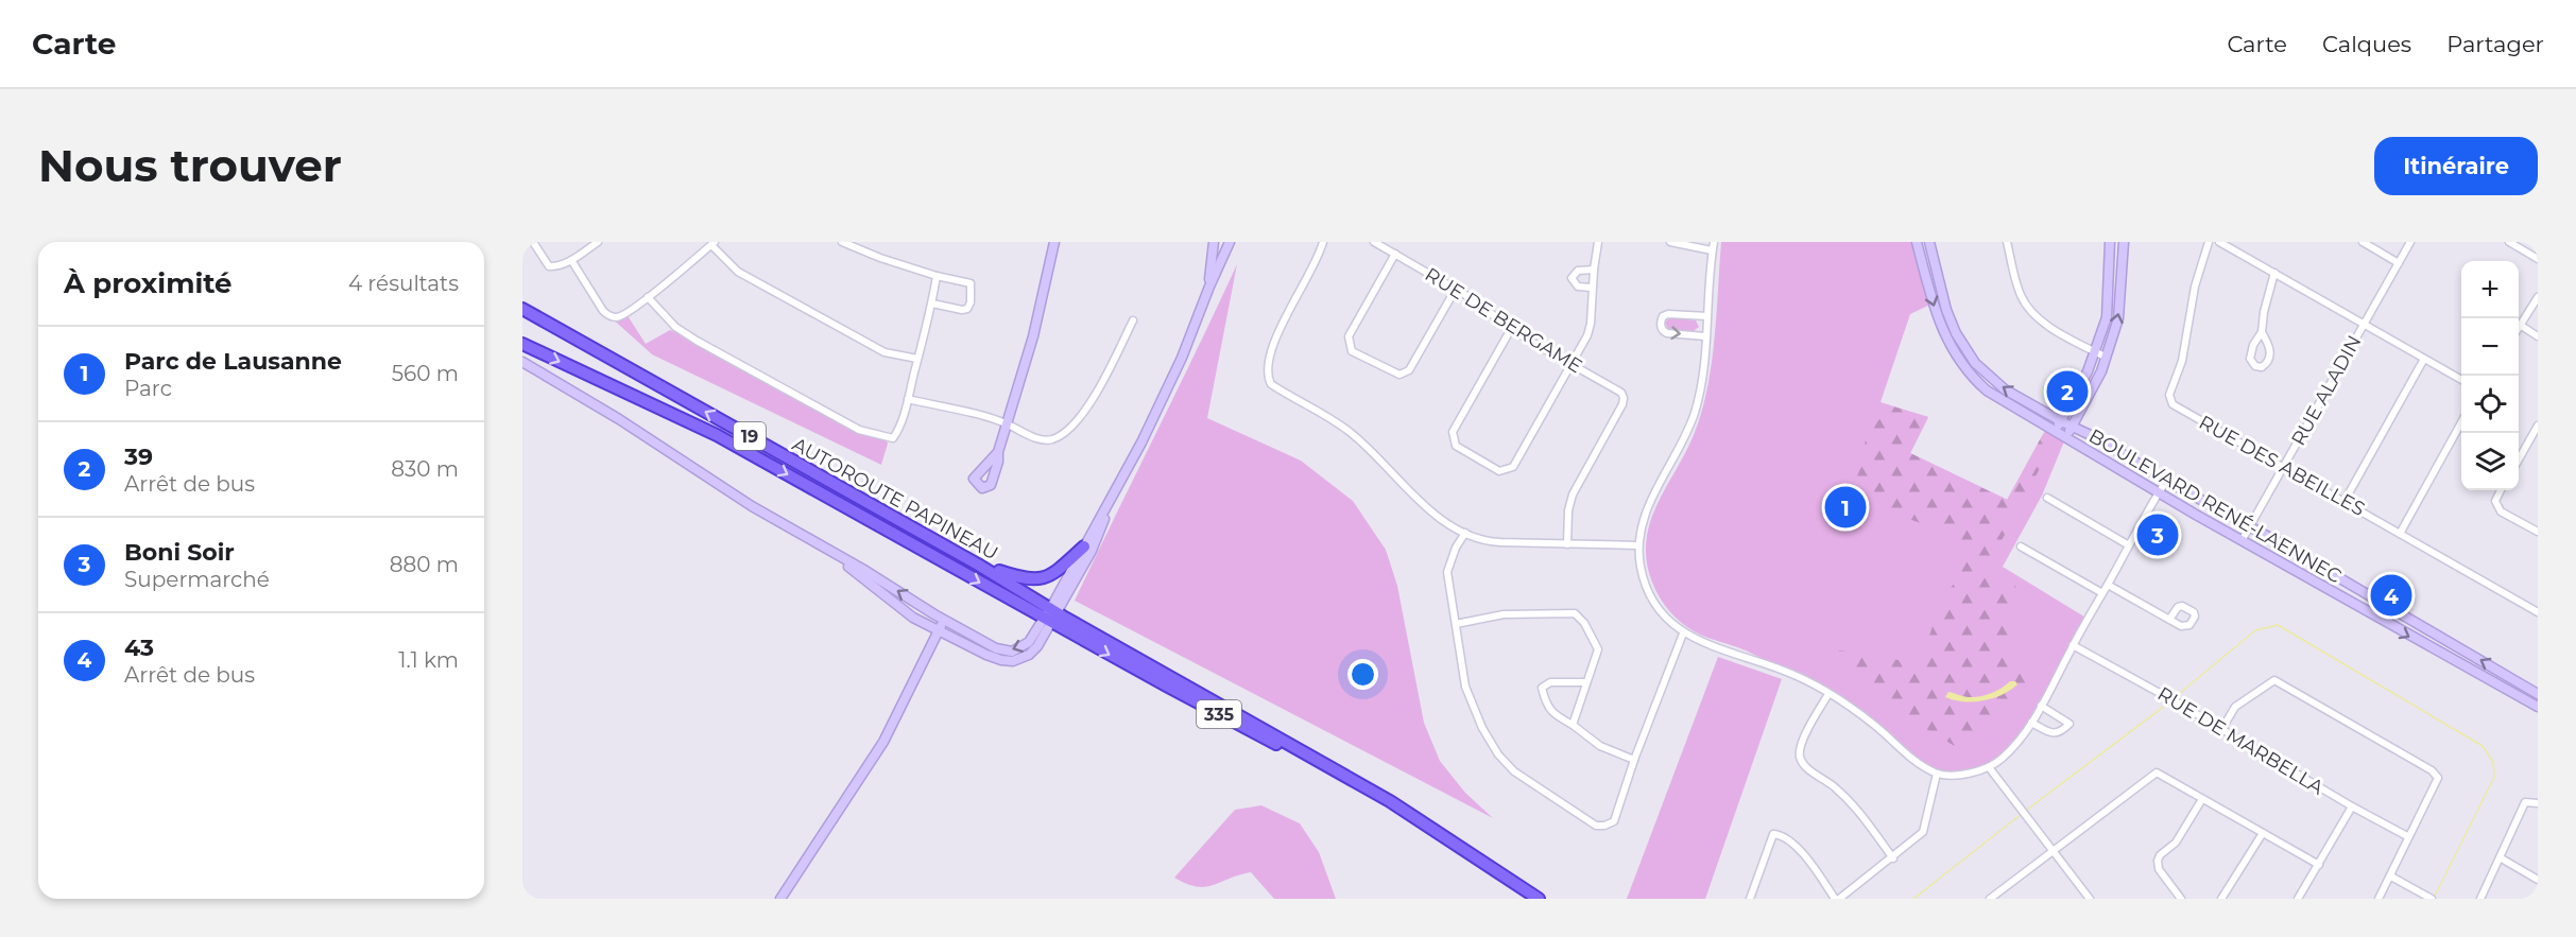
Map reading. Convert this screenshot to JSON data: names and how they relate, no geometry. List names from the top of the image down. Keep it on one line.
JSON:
{"streets":{"highway":["19","AUTOROUTE PAPINEAU","335"],"street":["RUE DE BERGAME","RUE ALADIN","RUE DES ABEILLES","BOULEVARD RENÉ-LAENNEC","RUE DE MARBELLA"]},"crossings":[["RUE ALADIN","RUE DES ABEILLES"],["RUE ALADIN","BOULEVARD RENÉ-LAENNEC"],["AUTOROUTE PAPINEAU","335"]],"page":{"header":"Carte","nav":["Carte","Calques","Partager"],"buttons":"Itinéraire","title":"Nous trouver","heading":["À proximité","4 résultats"],"map_buttons":["+","−"],"list":[{"mark":"1","name":"Parc de Lausanne","note":"Parc","value":"560 m"},{"mark":"2","name":"39","note":"Arrêt de bus","value":"830 m"},{"mark":"3","name":"Boni Soir","note":"Supermarché","value":"880 m"},{"mark":"4","name":"43","note":"Arrêt de bus","value":"1.1 km"}],"pins":["2","1","3","4"]}}
